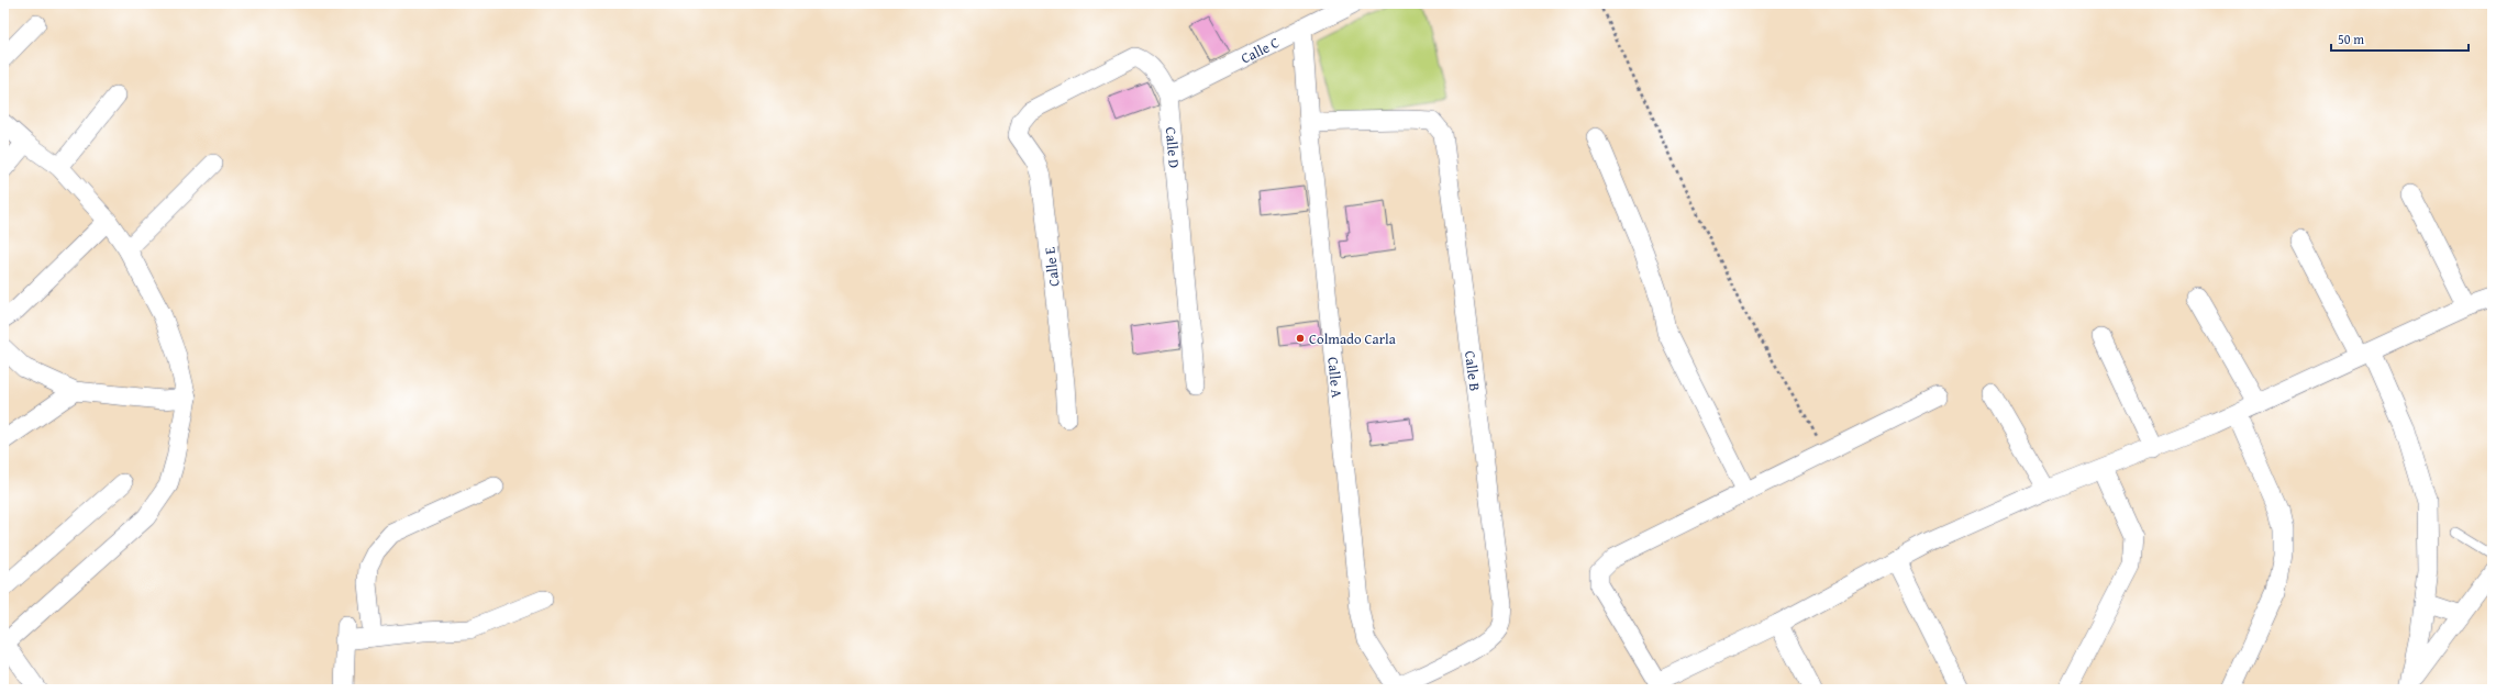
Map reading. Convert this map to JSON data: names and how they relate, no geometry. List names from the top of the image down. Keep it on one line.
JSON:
{"streets":{"street":["Calle C","Calle D","Calle E","Calle B","Calle A"]},"crossings":[["Calle C","Calle D"],["Calle C","Calle A"],["Calle D","Calle E"],["Calle B","Calle A"]],"places":["Colmado Carla"],"scale_bar":"50 m"}
